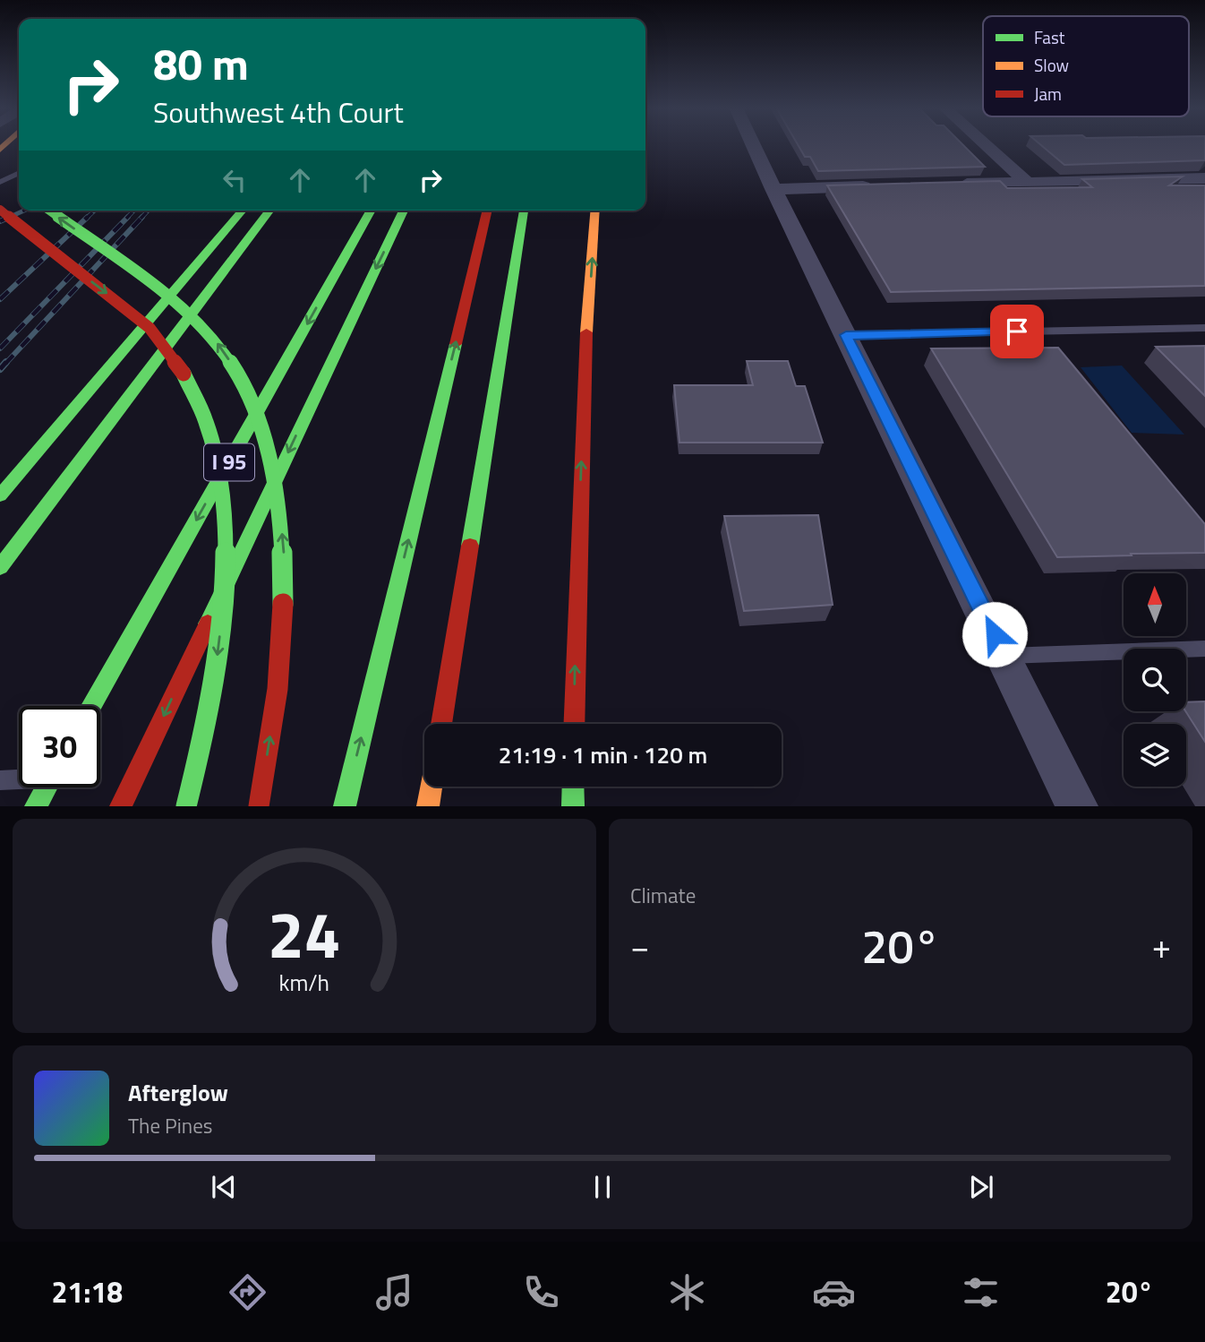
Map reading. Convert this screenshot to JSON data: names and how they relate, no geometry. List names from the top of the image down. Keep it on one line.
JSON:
{"streets":{"highway":["I 95"]},"legend":["Fast","Slow","Jam"],"north":"top","page":{"turn":["80 m","Southwest 4th Court"],"limit":"30","trip":"21:19 · 1 min · 120 m","tile":"Climate","heat":["−","20°","+"],"song":["Afterglow","The Pines"],"tabs":["21:18","20°"],"gauge":["24","km/h"]}}
